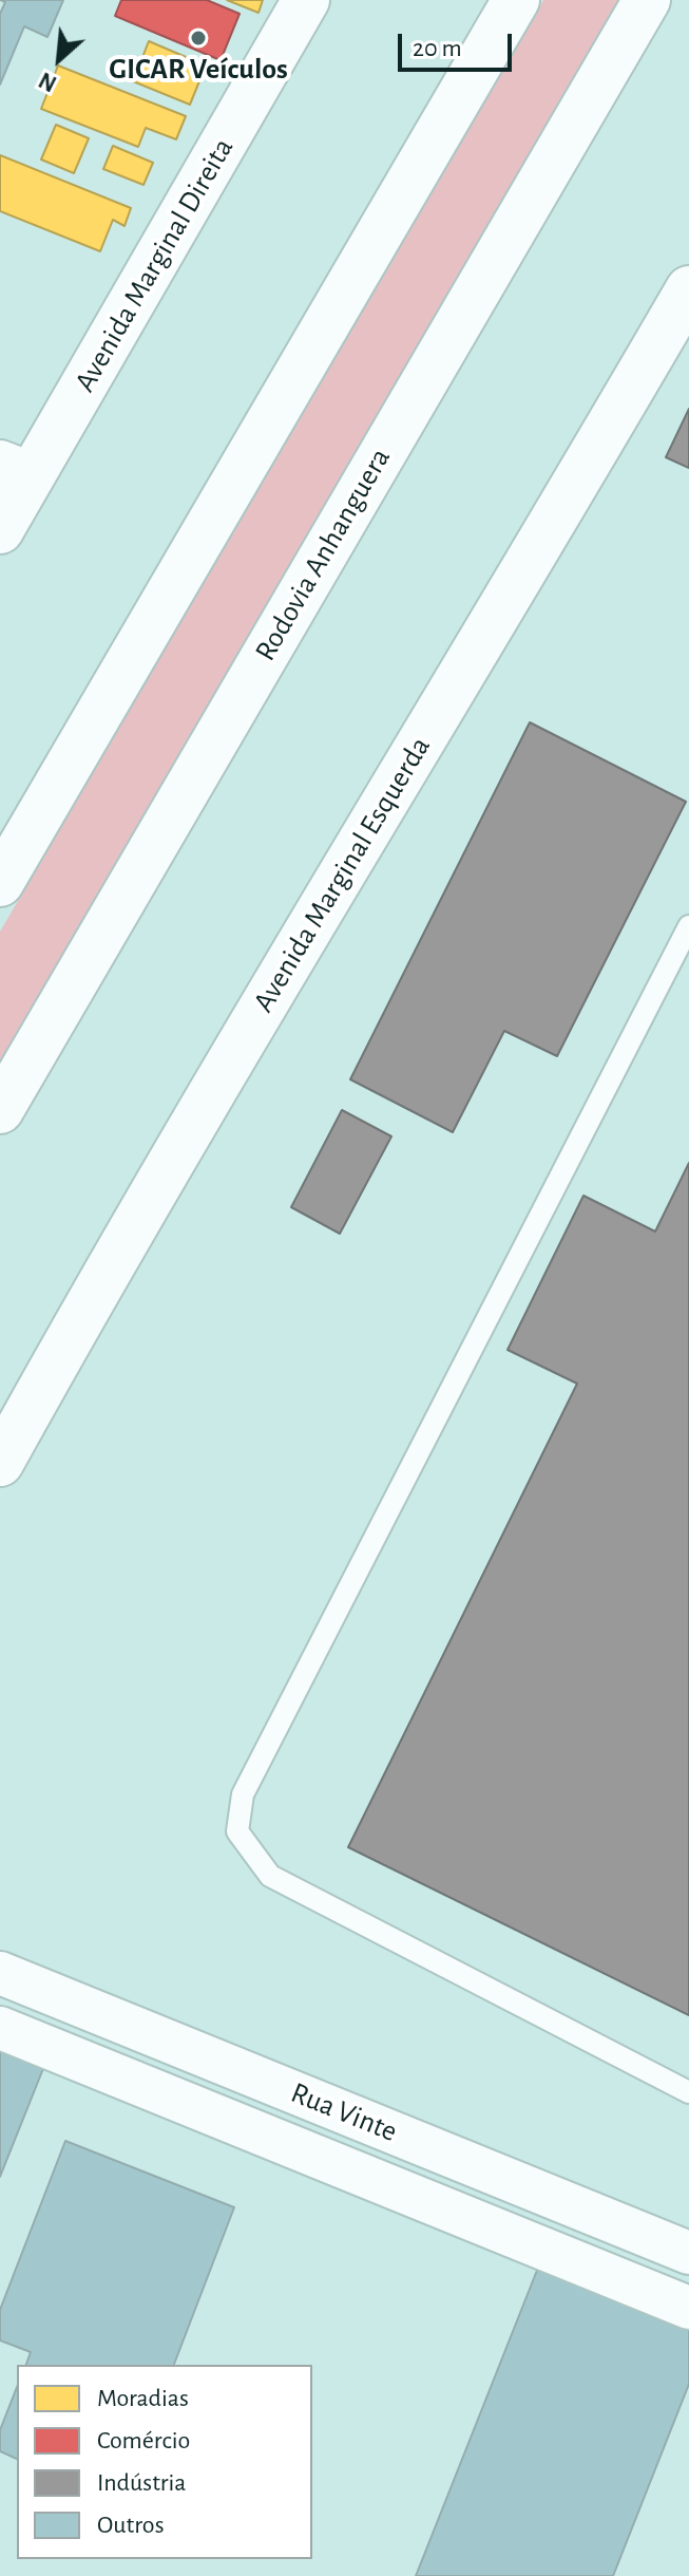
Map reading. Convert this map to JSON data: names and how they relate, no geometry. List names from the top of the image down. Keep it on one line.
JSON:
{"streets":{"main road":["Avenida Marginal Direita","Rodovia Anhanguera","Avenida Marginal Esquerda"],"street":["Rua Vinte"]},"places":["GICAR Veículos"],"legend":["Moradias","Comércio","Indústria","Outros"],"scale_bar":"20 m","north":"bottom left"}
